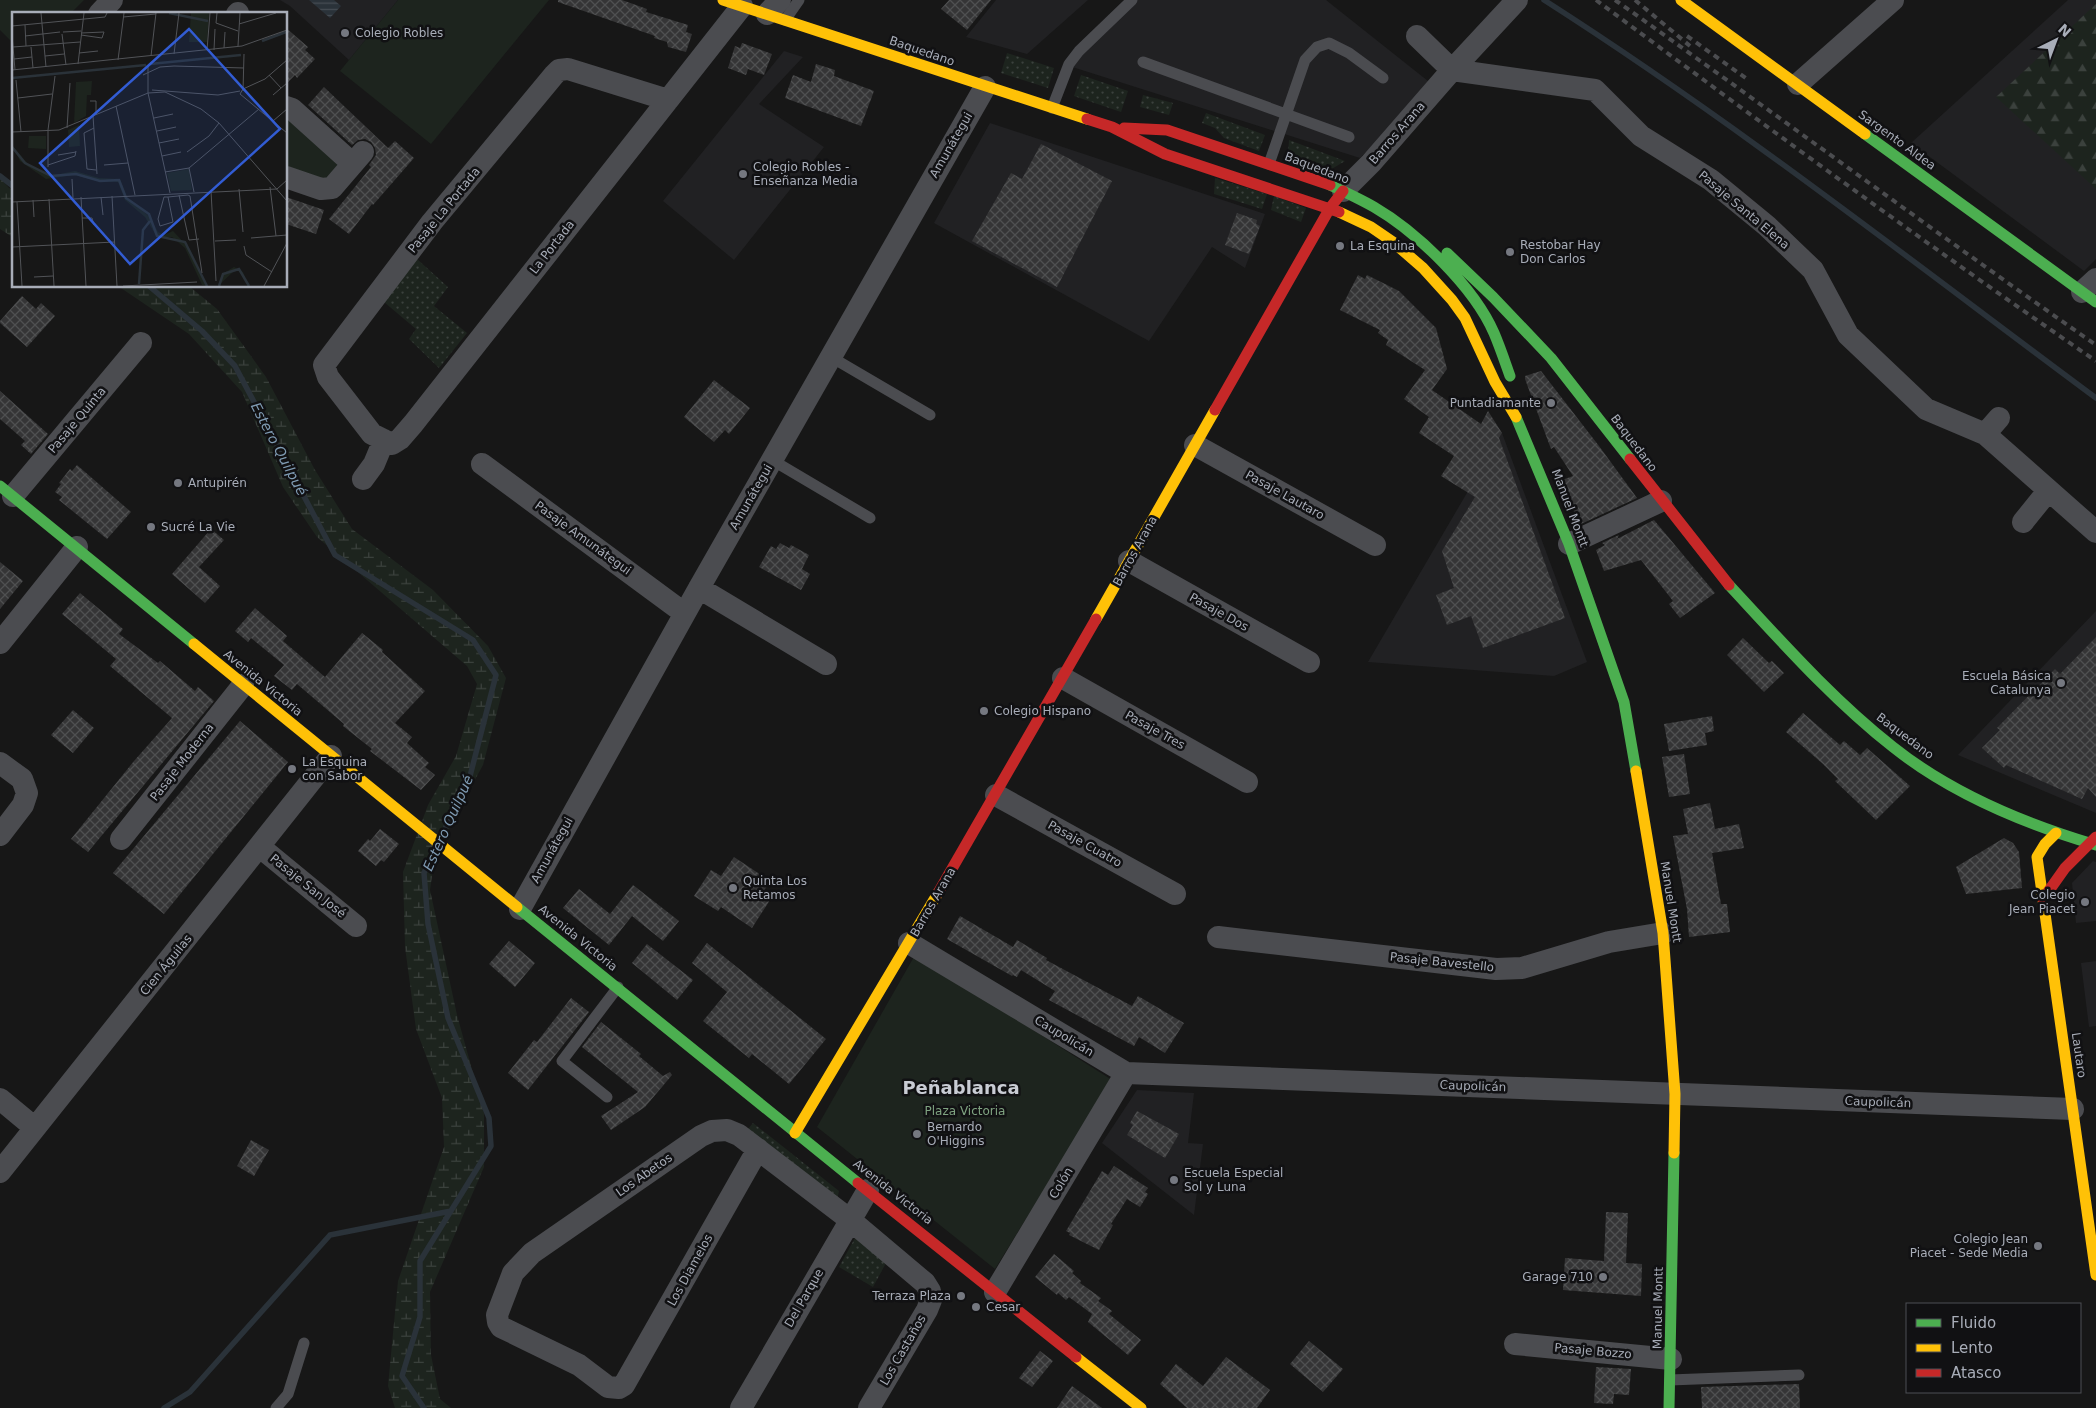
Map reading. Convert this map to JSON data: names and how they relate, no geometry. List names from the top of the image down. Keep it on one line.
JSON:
{"streets":{"main road":["Baquedano","Barros Arana","Sargento Aldea","Manuel Montt","Avenida Victoria","Lautaro"],"street":["Amunátegui","Pasaje La Portada","Pasaje Santa Elena","La Portada","Pasaje Quinta","Pasaje Lautaro","Pasaje Amunátegui","Pasaje Dos","Pasaje Tres","Pasaje Moderna","Pasaje Cuatro","Pasaje San José","Pasaje Bavestello","Cien Águilas","Caupolicán","Los Abetos","Colón","Los Diamelos","Del Parque","Los Castaños","Pasaje Bozzo"]},"crossings":[["Baquedano","Barros Arana"],["Baquedano","Amunátegui"],["Baquedano","La Portada"],["Baquedano","Manuel Montt"],["Baquedano","Lautaro"],["Barros Arana","Pasaje Santa Elena"],["Barros Arana","Pasaje Lautaro"],["Barros Arana","Manuel Montt"],["Barros Arana","Pasaje Dos"],["Barros Arana","Avenida Victoria"],["Barros Arana","Pasaje Tres"],["Barros Arana","Pasaje Cuatro"],["Barros Arana","Caupolicán"],["Amunátegui","Pasaje Amunátegui"],["Amunátegui","Avenida Victoria"],["Pasaje La Portada","La Portada"],["Pasaje Quinta","Avenida Victoria"],["Manuel Montt","Pasaje Bavestello"],["Manuel Montt","Caupolicán"],["Manuel Montt","Pasaje Bozzo"],["Avenida Victoria","Pasaje Moderna"],["Avenida Victoria","Cien Águilas"],["Avenida Victoria","Colón"],["Avenida Victoria","Del Parque"],["Pasaje San José","Cien Águilas"],["Caupolicán","Lautaro"],["Caupolicán","Colón"],["Los Abetos","Los Diamelos"],["Los Abetos","Del Parque"],["Los Abetos","Los Castaños"]],"districts":["Peñablanca"],"water":["Estero Quilpué"],"parks":["Plaza Victoria"],"places":["Colegio Robles","Colegio Robles - Enseñanza Media","La Esquina","Restobar Hay Don Carlos","Puntadiamante","Antupirén","Sucré La Vie","Escuela Básica Catalunya","Colegio Hispano","La Esquina con Sabor","Quinta Los Retamos","Colegio Jean Piacet","Bernardo O'Higgins","Escuela Especial Sol y Luna","Colegio Jean Piacet - Sede Media","Garage 710","Terraza Plaza","Cesar"],"legend":["Fluido","Lento","Atasco"],"north":"top right"}
